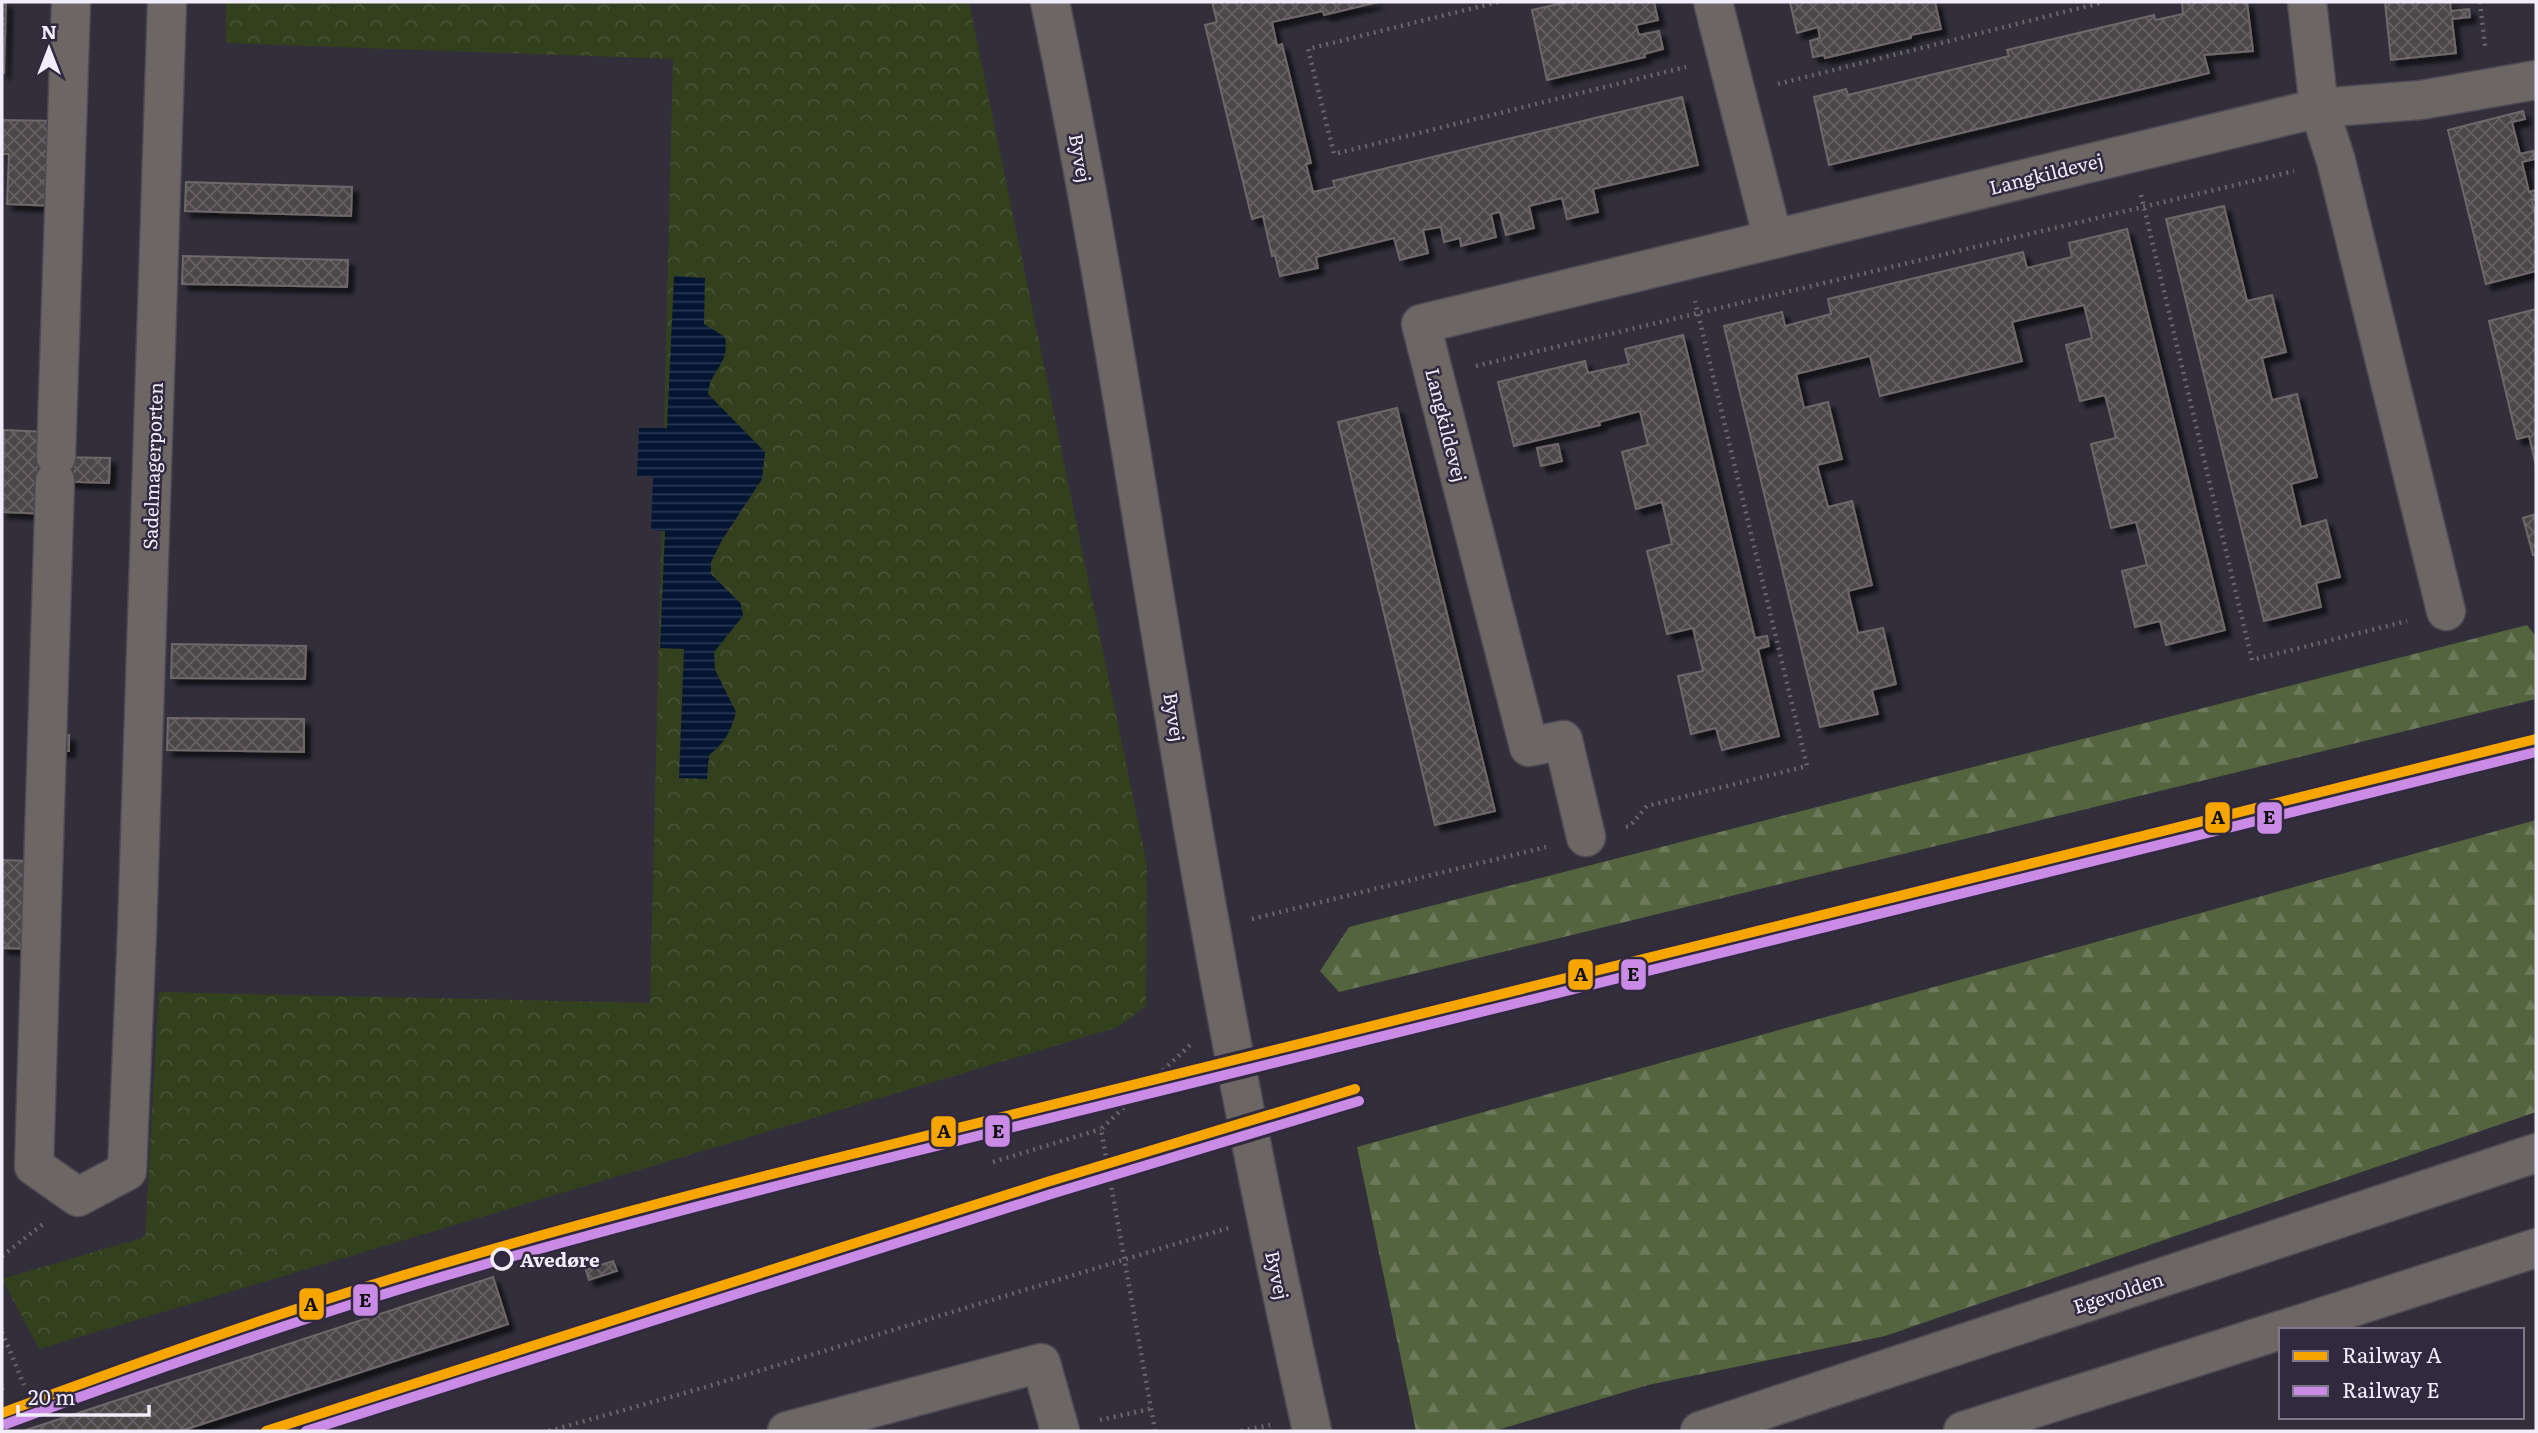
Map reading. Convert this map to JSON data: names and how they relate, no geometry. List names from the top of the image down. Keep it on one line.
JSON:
{"streets":{"street":["Byvej","Langkildevej","Sadelmagerporten","Egevolden"]},"places":["Avedøre"],"lines":["rail line A","rail line E"],"legend":["Railway A","Railway E"],"scale_bar":"20 m","north":"top"}
